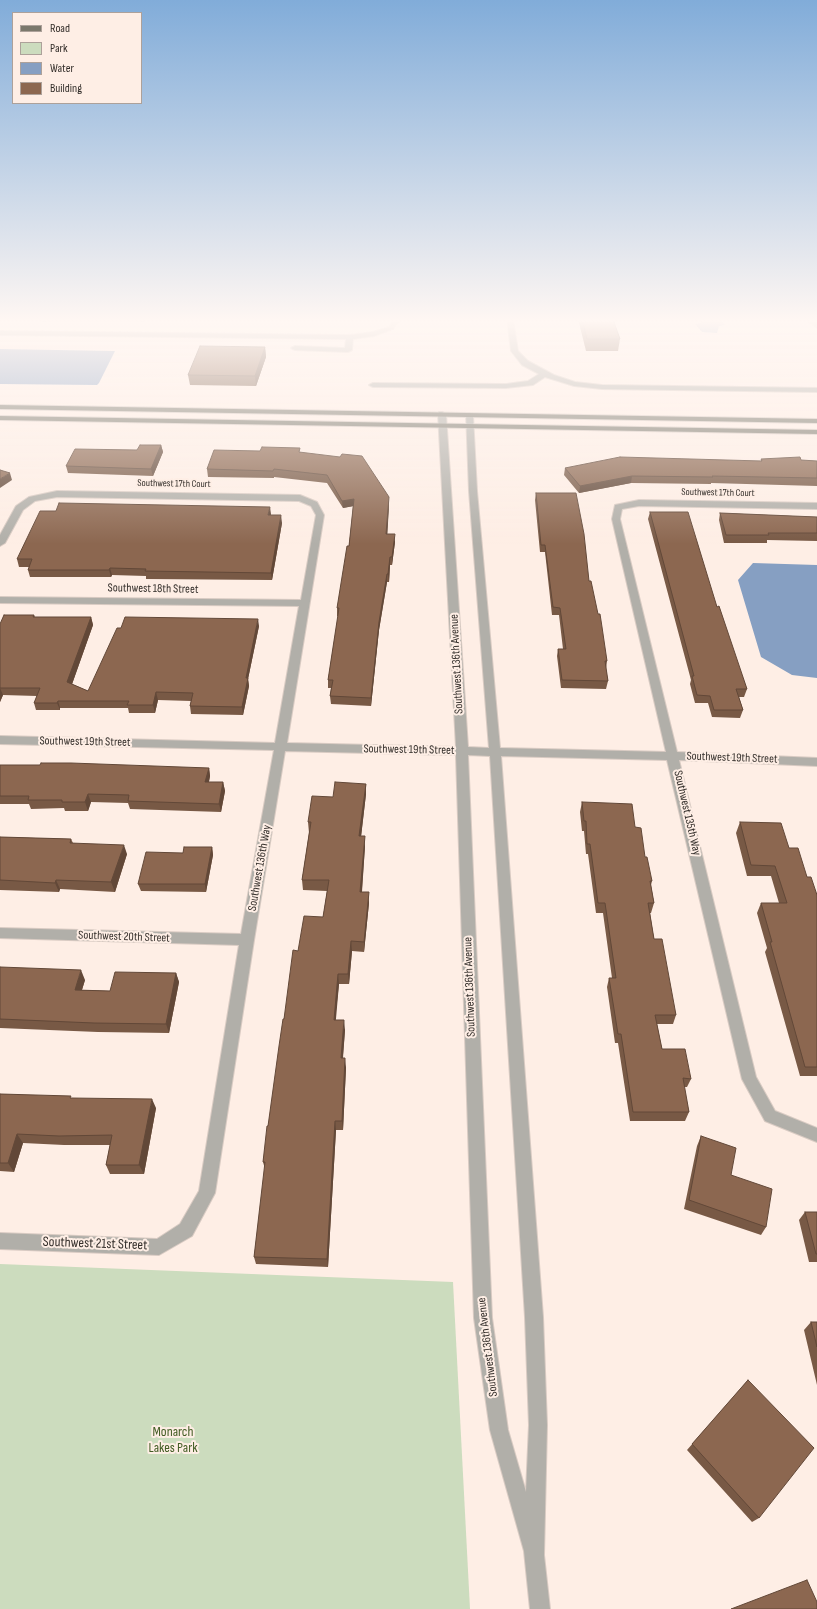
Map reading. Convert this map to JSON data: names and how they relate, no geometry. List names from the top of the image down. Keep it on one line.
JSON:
{"streets":{"street":["Southwest 17th Court","Southwest 18th Street","Southwest 136th Avenue","Southwest 19th Street","Southwest 135th Way","Southwest 136th Way","Southwest 20th Street","Southwest 21st Street"]},"crossings":[["Southwest 17th Court","Southwest 135th Way"],["Southwest 17th Court","Southwest 136th Way"],["Southwest 18th Street","Southwest 136th Way"],["Southwest 136th Avenue","Southwest 19th Street"],["Southwest 19th Street","Southwest 135th Way"],["Southwest 19th Street","Southwest 136th Way"],["Southwest 136th Way","Southwest 20th Street"],["Southwest 136th Way","Southwest 21st Street"]],"parks":["Monarch Lakes Park"],"legend":["Road","Park","Water","Building"]}
